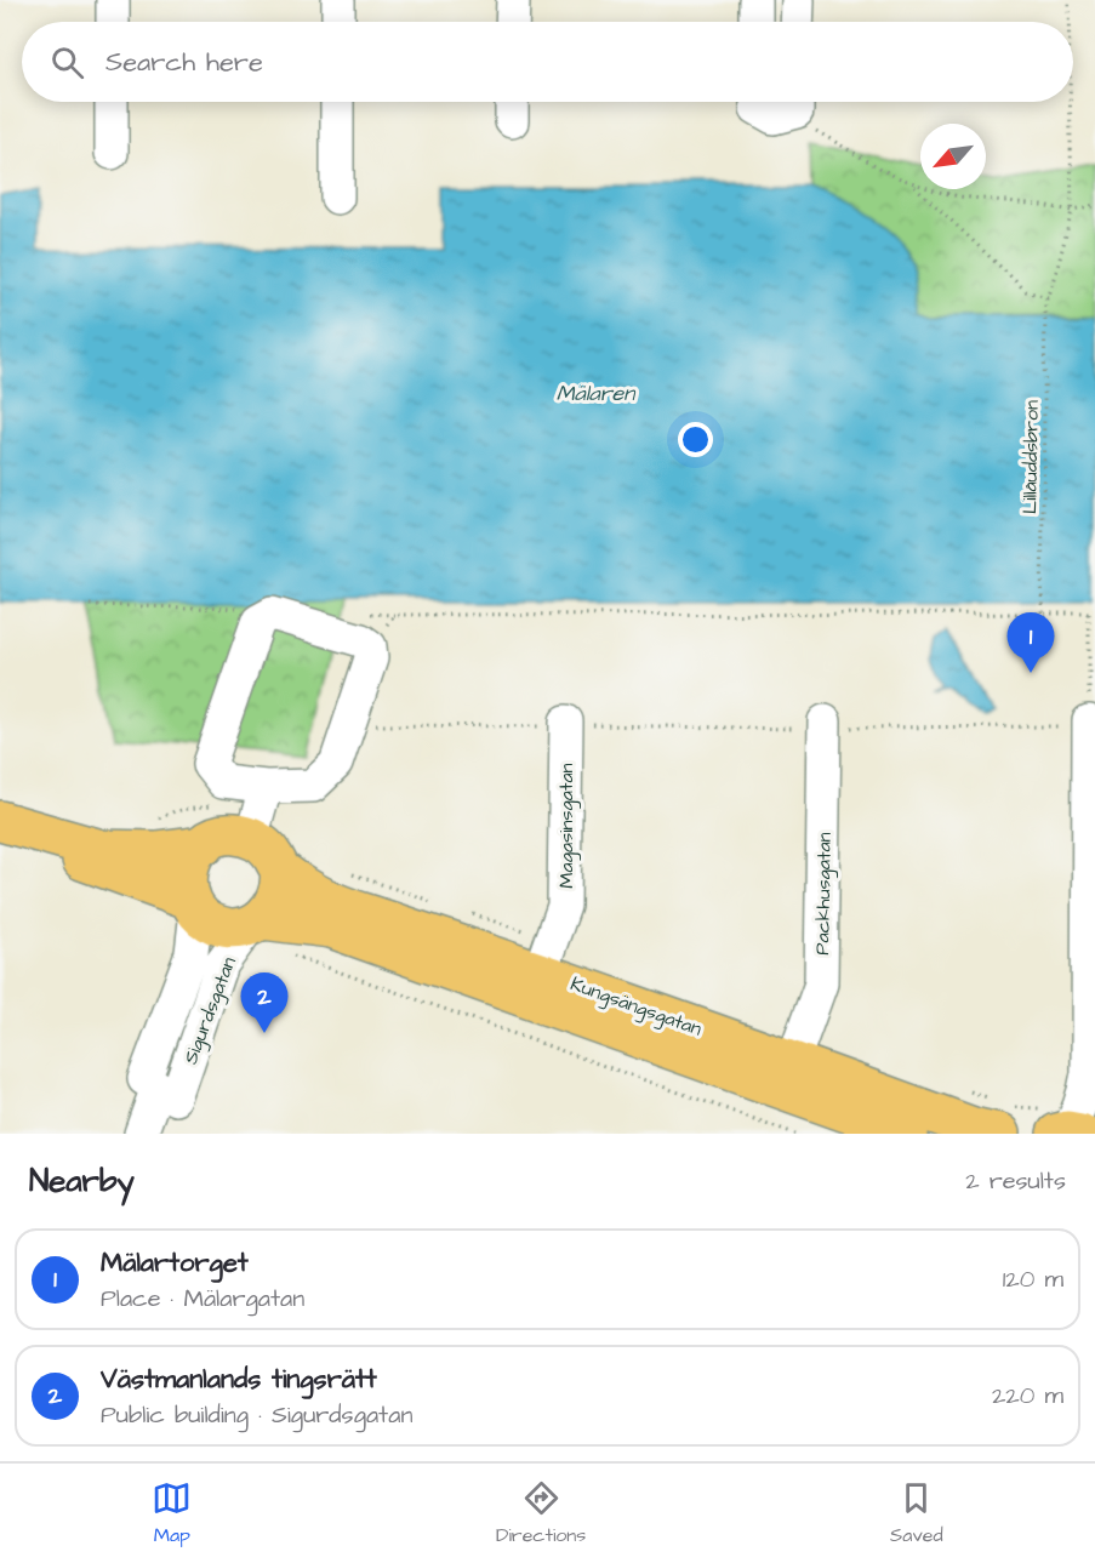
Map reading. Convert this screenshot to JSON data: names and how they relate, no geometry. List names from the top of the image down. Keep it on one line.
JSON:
{"streets":{"main road":["Kungsängsgatan"],"street":["Magasinsgatan","Packhusgatan","Sigurdsgatan"],"path":["Lillåuddsbron"]},"crossings":[["Magasinsgatan","Kungsängsgatan"],["Packhusgatan","Kungsängsgatan"],["Kungsängsgatan","Sigurdsgatan"]],"water":["Mälaren"],"north":"bottom left","page":{"search":"Search here","pins":["1","2"],"heading":["Nearby","2 results"],"list":[{"mark":"1","name":"Mälartorget","note":"Place · Mälargatan","value":"120 m"},{"mark":"2","name":"Västmanlands tingsrätt","note":"Public building · Sigurdsgatan","value":"220 m"}],"nav":["Map","Directions","Saved"]}}
